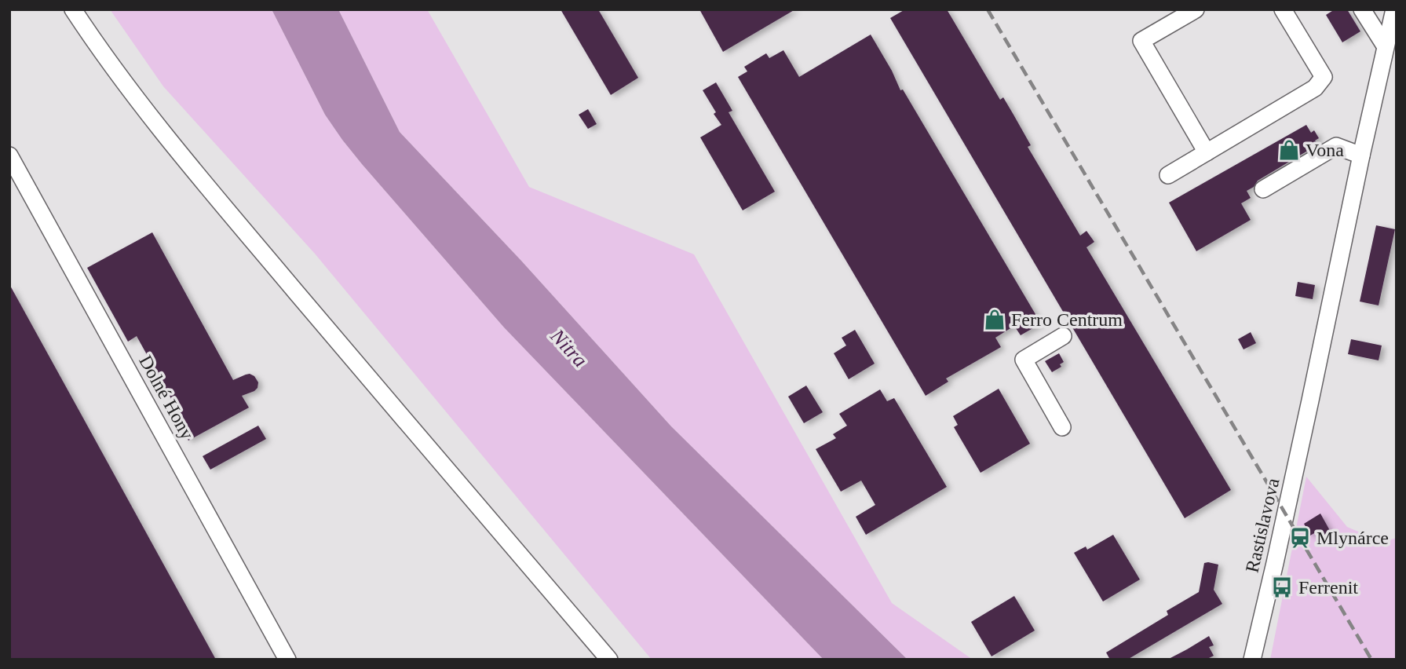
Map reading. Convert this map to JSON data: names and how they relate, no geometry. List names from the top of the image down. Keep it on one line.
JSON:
{"streets":{"street":["Dolné Hony","Rastislavova"]},"water":["Nitra"],"places":{"shop":["Vona","Ferro Centrum"],"station":["Mlynárce"],"bus stop":["Ferrenit"]}}
